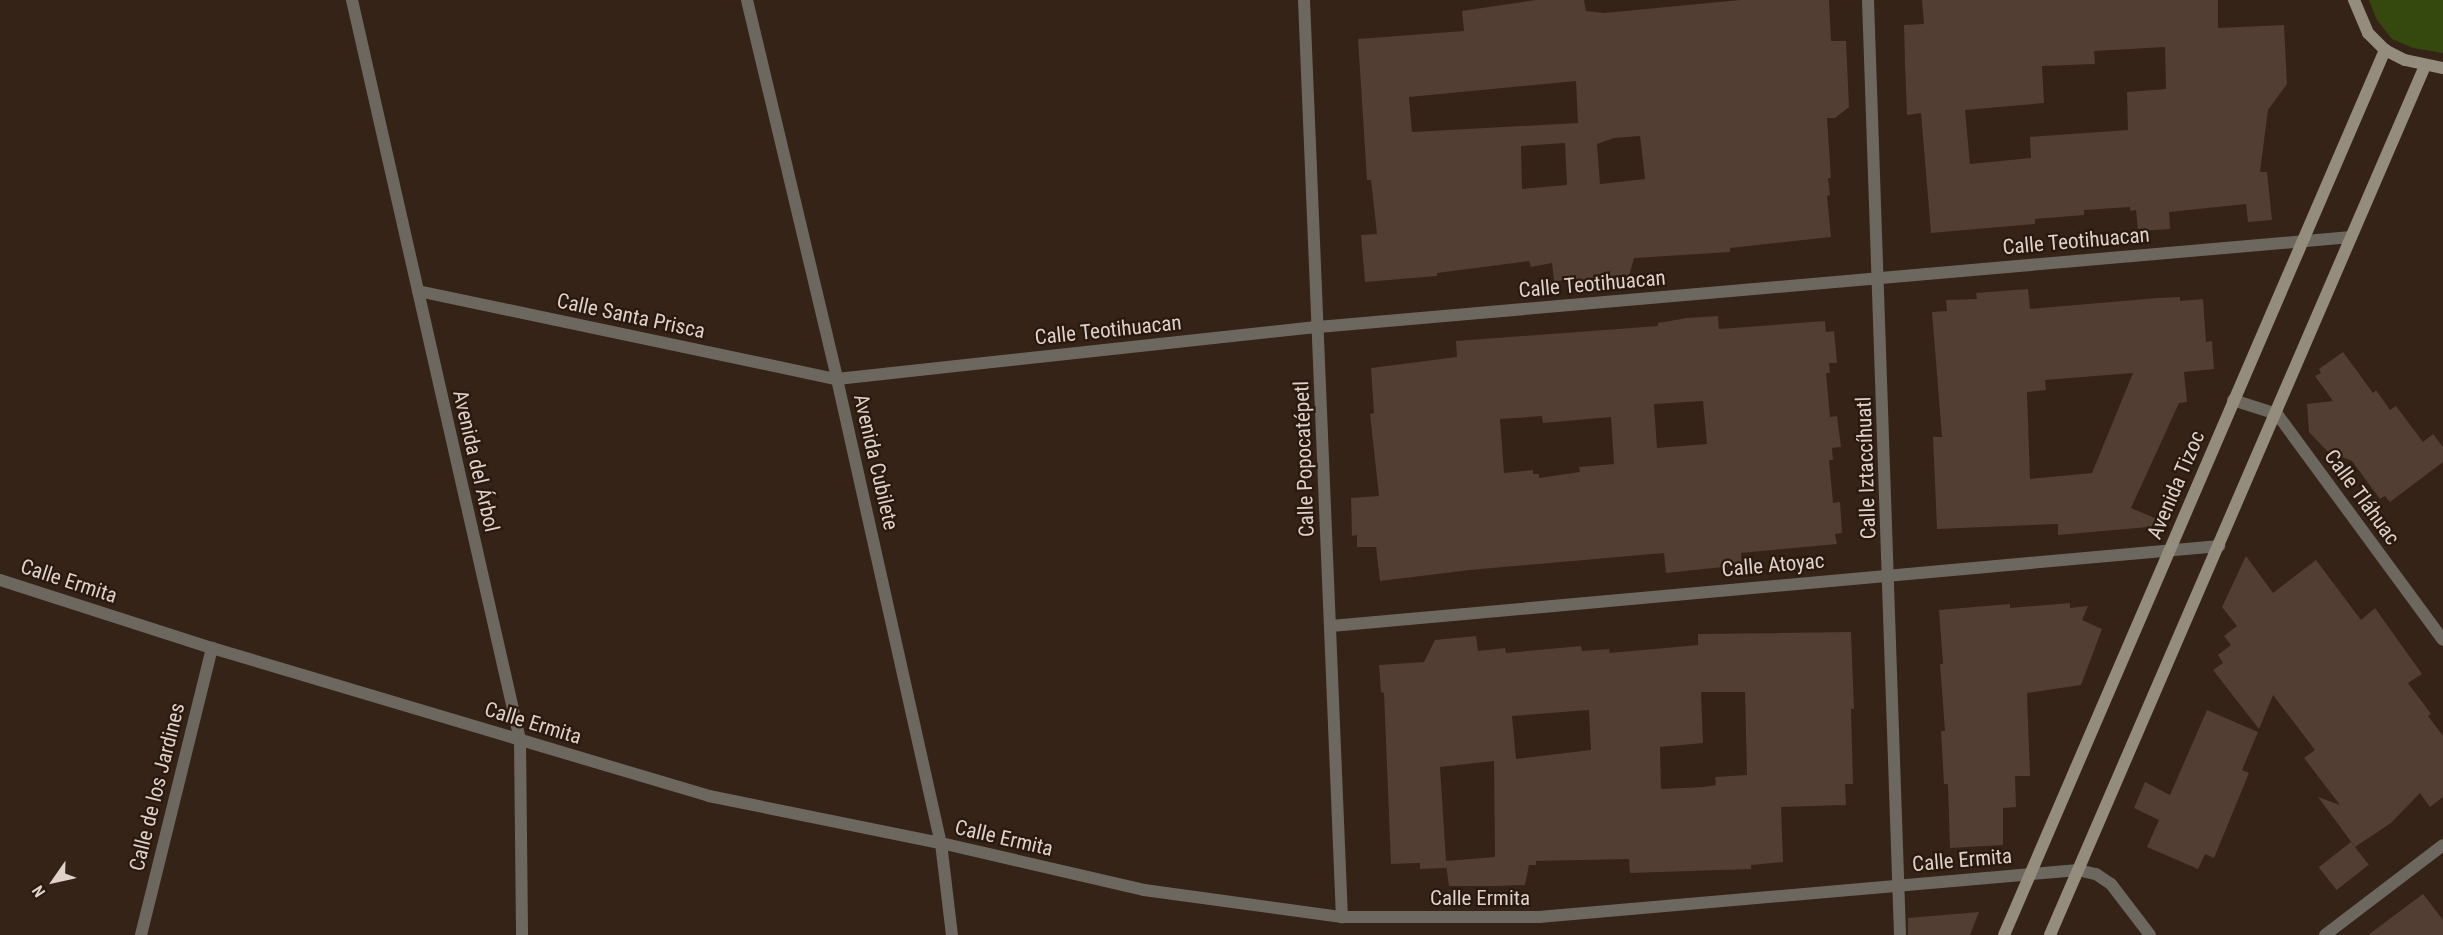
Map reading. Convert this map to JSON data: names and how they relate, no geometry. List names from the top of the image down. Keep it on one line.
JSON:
{"streets":{"main road":["Avenida Tizoc"],"street":["Calle Teotihuacan","Calle Santa Prisca","Calle Popocatépetl","Avenida del Árbol","Avenida Cubilete","Calle Iztaccíhuatl","Calle Tláhuac","Calle Atoyac","Calle Ermita","Calle de los Jardines"]},"crossings":[["Calle Teotihuacan","Calle Santa Prisca"],["Calle Teotihuacan","Calle Popocatépetl"],["Calle Teotihuacan","Avenida Cubilete"],["Calle Teotihuacan","Calle Iztaccíhuatl"],["Calle Teotihuacan","Avenida Tizoc"],["Calle Santa Prisca","Avenida del Árbol"],["Calle Santa Prisca","Avenida Cubilete"],["Calle Popocatépetl","Calle Atoyac"],["Calle Popocatépetl","Calle Ermita"],["Avenida del Árbol","Calle Ermita"],["Avenida Cubilete","Calle Ermita"],["Calle Iztaccíhuatl","Calle Atoyac"],["Calle Iztaccíhuatl","Calle Ermita"],["Avenida Tizoc","Calle Atoyac"],["Avenida Tizoc","Calle Ermita"],["Calle Ermita","Calle de los Jardines"]],"north":"bottom left"}
